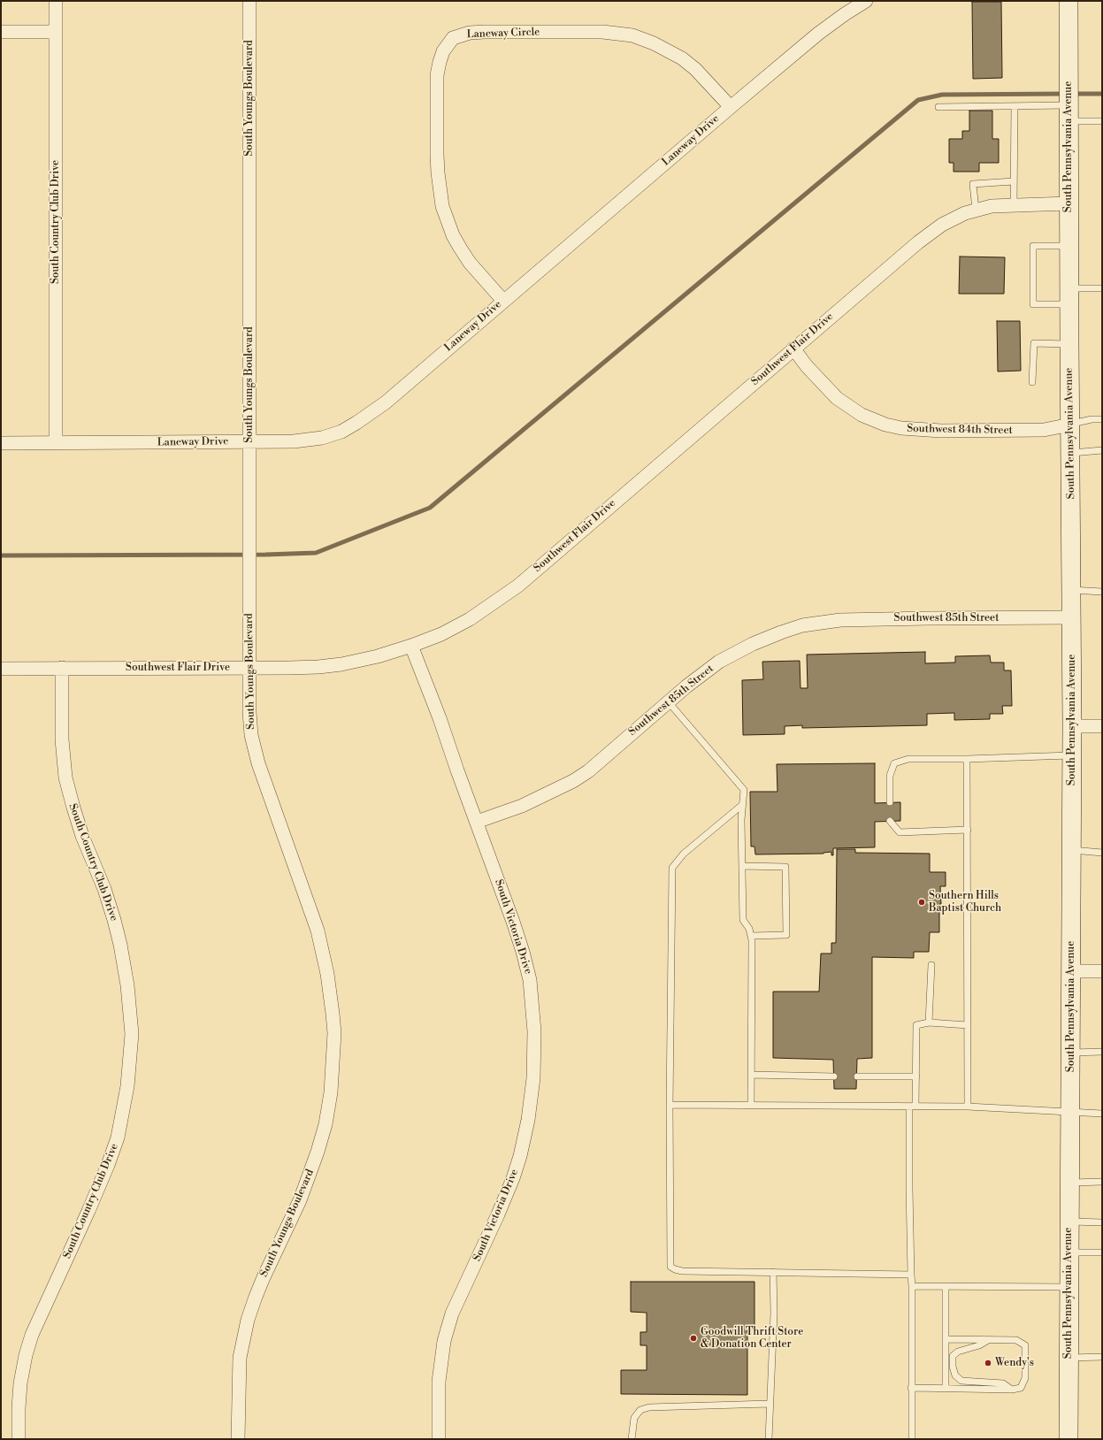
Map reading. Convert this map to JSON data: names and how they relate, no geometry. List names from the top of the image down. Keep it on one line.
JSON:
{"streets":{"main road":["South Pennsylvania Avenue"],"street":["Laneway Circle","South Youngs Boulevard","Laneway Drive","South Country Club Drive","Southwest Flair Drive","Southwest 84th Street","Southwest 85th Street","South Victoria Drive"]},"crossings":[["Laneway Circle","Laneway Drive"],["South Youngs Boulevard","Laneway Drive"],["South Youngs Boulevard","Southwest Flair Drive"],["Laneway Drive","South Country Club Drive"],["South Pennsylvania Avenue","Southwest Flair Drive"],["South Pennsylvania Avenue","Southwest 84th Street"],["South Pennsylvania Avenue","Southwest 85th Street"],["South Country Club Drive","Southwest Flair Drive"],["Southwest Flair Drive","Southwest 84th Street"],["Southwest Flair Drive","South Victoria Drive"],["Southwest 85th Street","South Victoria Drive"]],"places":["Southern Hills Baptist Church","Goodwill Thrift Store & Donation Center","Wendy's"]}
